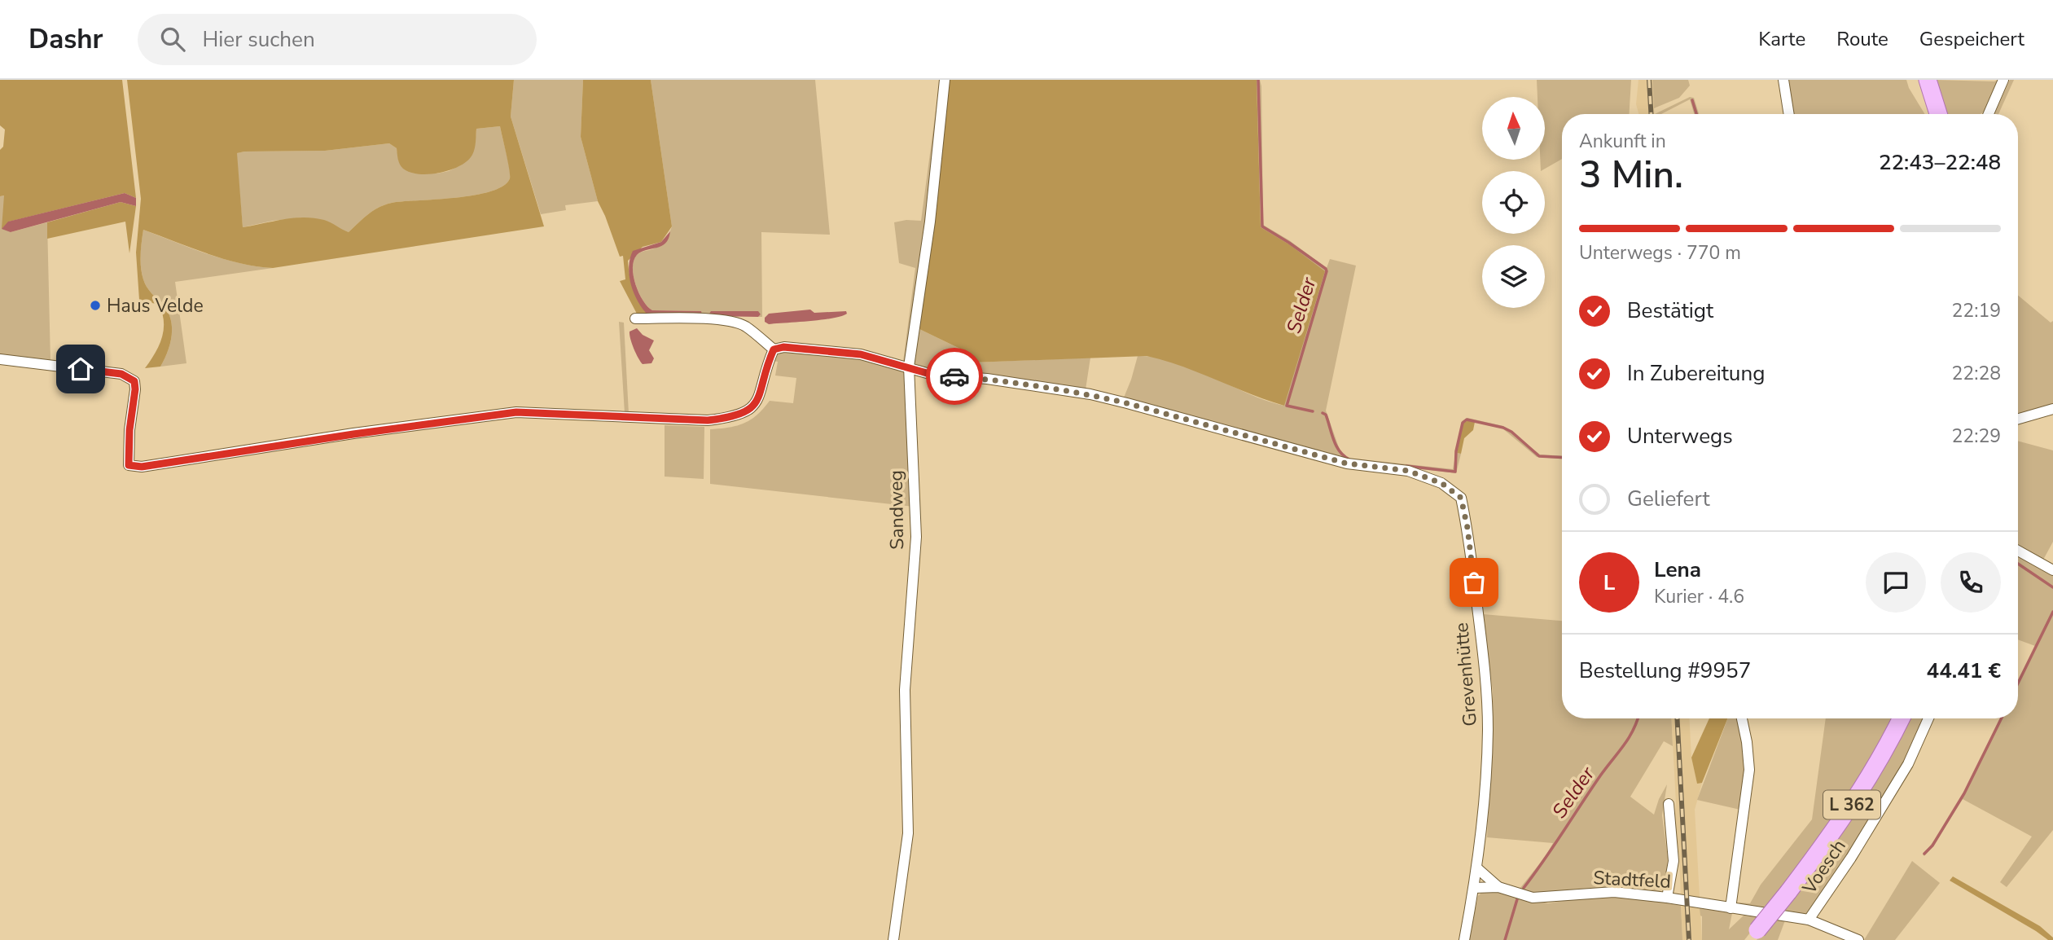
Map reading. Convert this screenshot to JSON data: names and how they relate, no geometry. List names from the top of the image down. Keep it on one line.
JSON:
{"streets":{"main road":["L 362"],"street":["Sandweg","Grevenhütte","Voesch","Stadtfeld"]},"crossings":[["Sandweg","Grevenhütte"],["Grevenhütte","Stadtfeld"],["Voesch","Stadtfeld"]],"water":["Selder"],"places":["Haus Velde"],"north":"top","page":{"header":"Dashr","search":"Hier suchen","nav":["Karte","Route","Gespeichert"],"heading":["3 Min.","Ankunft in","22:43–22:48"],"panel":["Lena","Kurier · 4.6","Bestellung #9957","44.41 €"],"bar":"Unterwegs · 770 m","list":[["Bestätigt","22:19"],["In Zubereitung","22:28"],["Unterwegs","22:29"],"Geliefert"],"round":"L"}}
